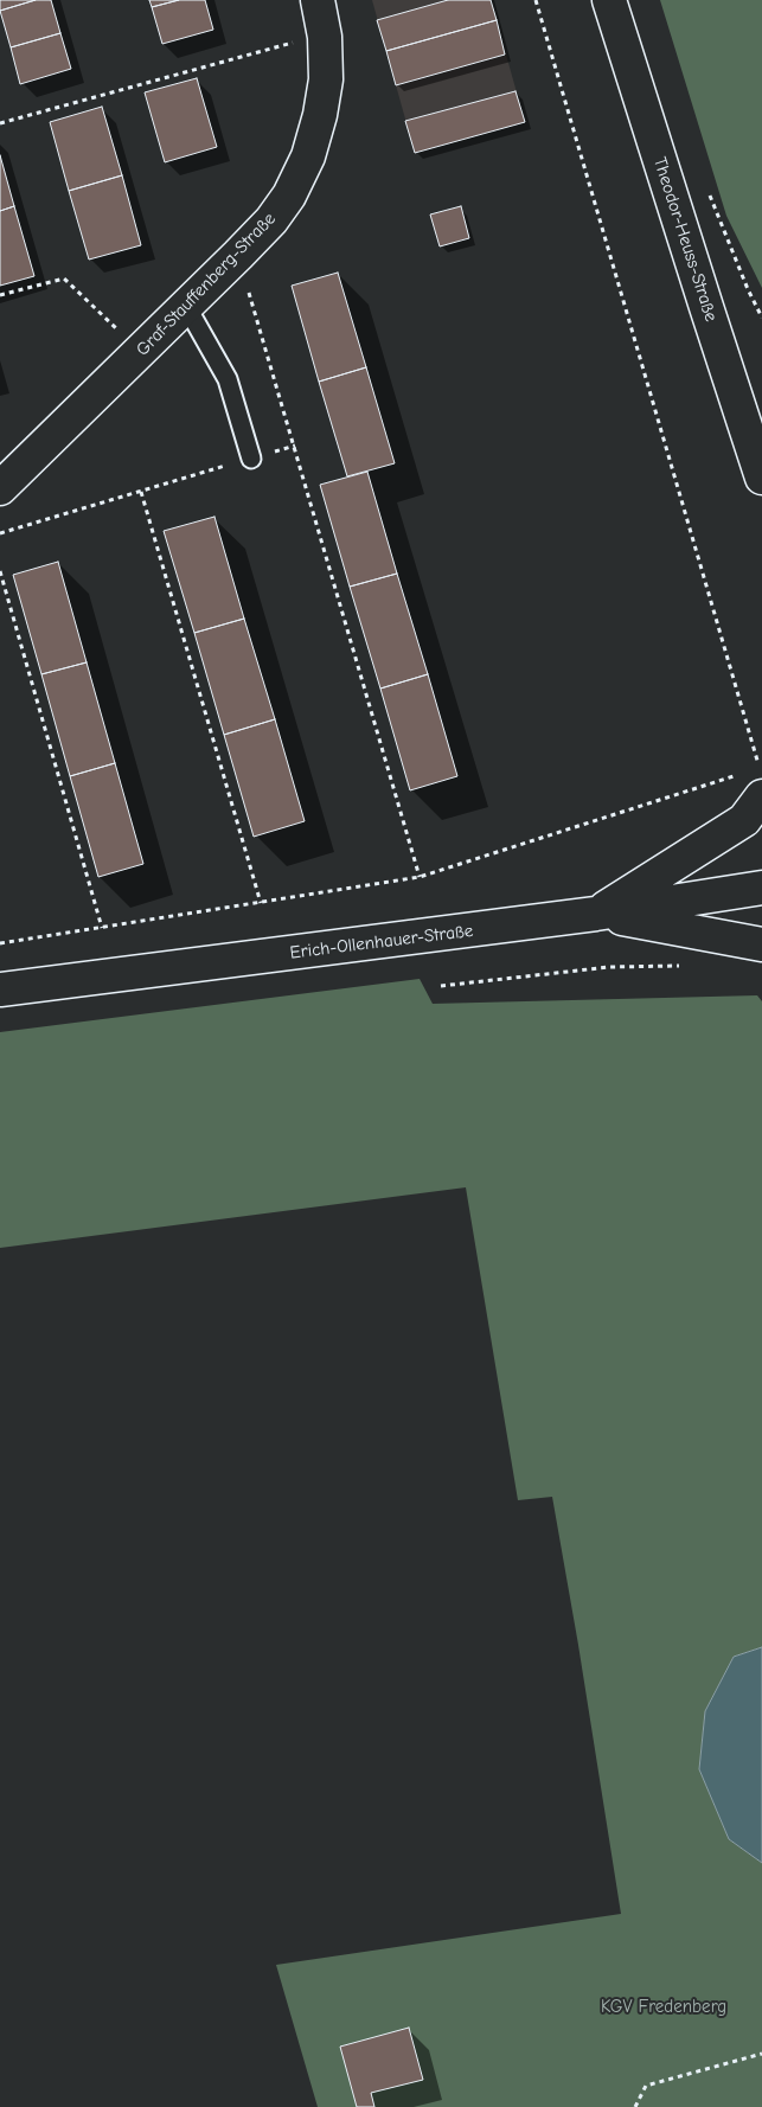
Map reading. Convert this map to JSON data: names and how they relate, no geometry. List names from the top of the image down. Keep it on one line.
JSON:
{"streets":{"street":["Theodor-Heuss-Straße","Graf-Stauffenberg-Straße","Erich-Ollenhauer-Straße"]},"parks":["KGV Fredenberg"]}
